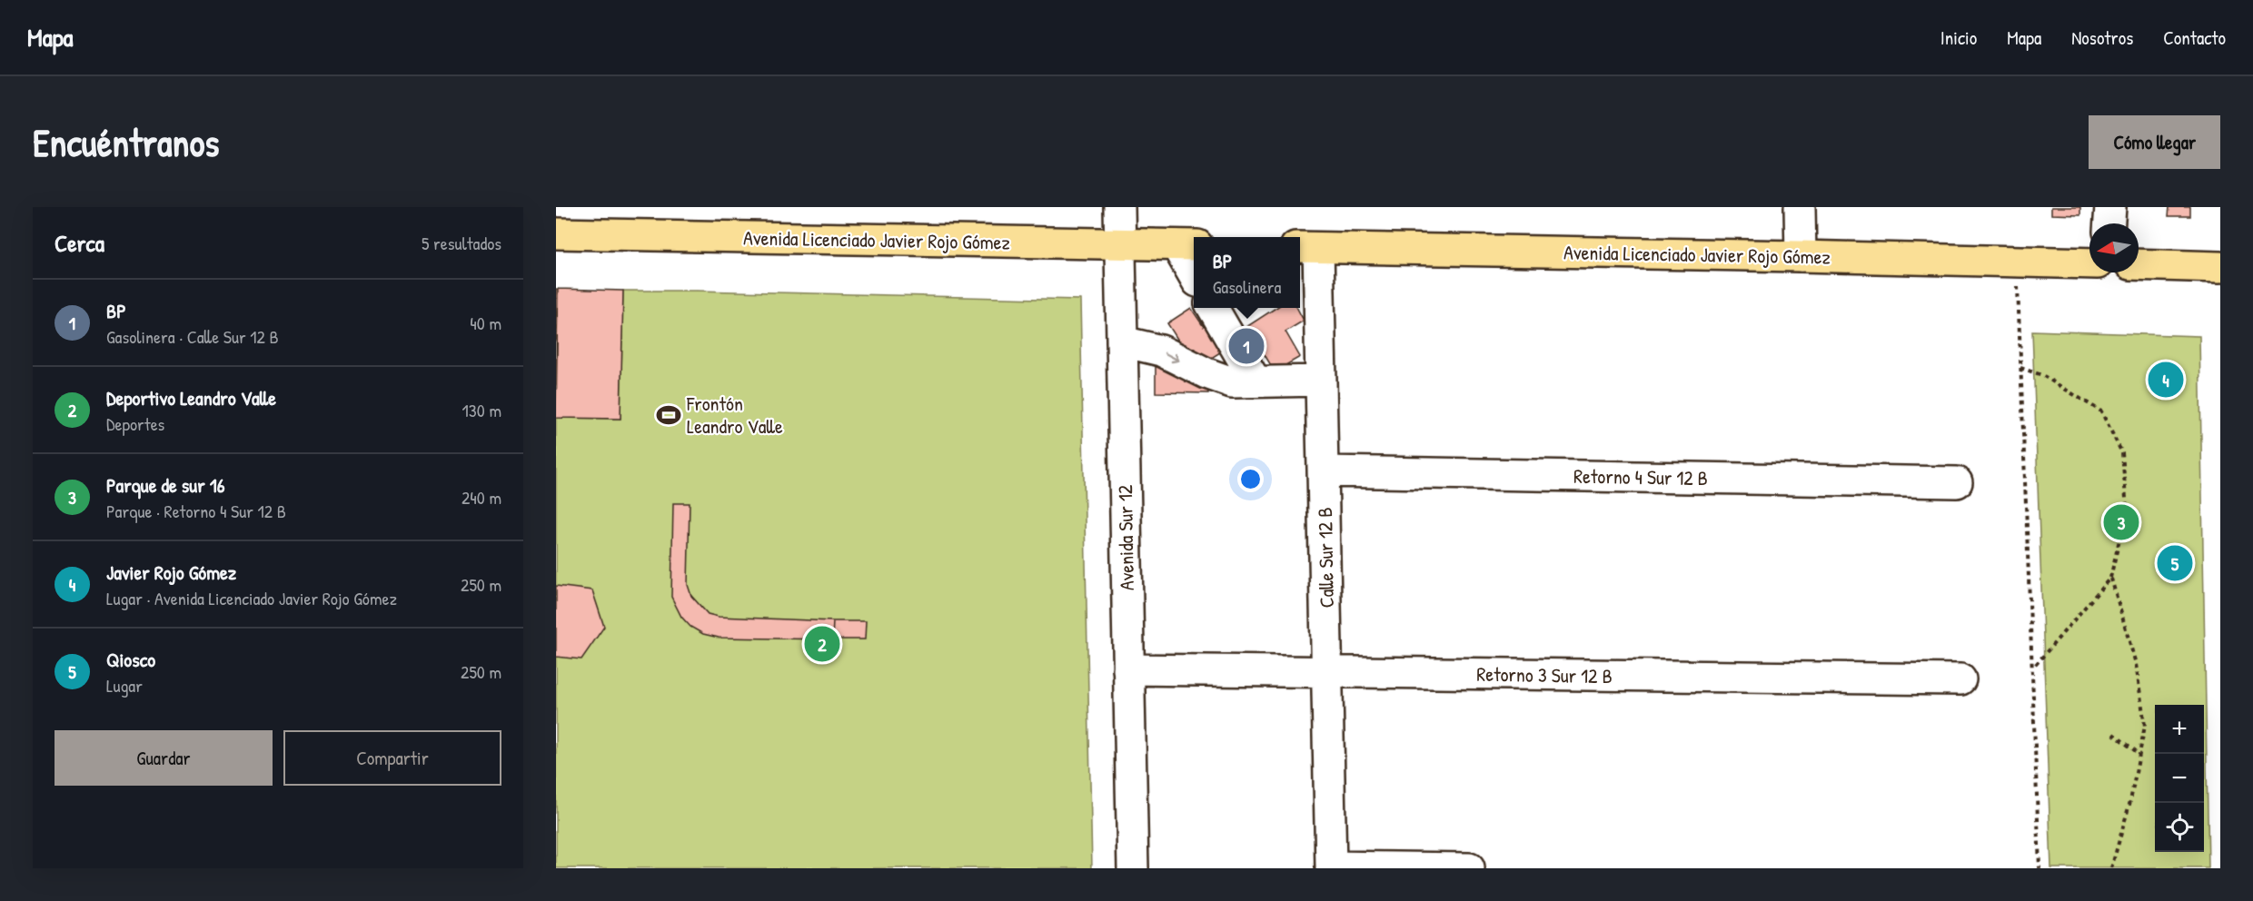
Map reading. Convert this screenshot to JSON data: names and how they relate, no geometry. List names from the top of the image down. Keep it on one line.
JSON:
{"streets":{"main road":["Avenida Licenciado Javier Rojo Gómez"],"street":["Retorno 4 Sur 12 B","Avenida Sur 12","Calle Sur 12 B","Retorno 3 Sur 12 B"]},"crossings":[["Avenida Licenciado Javier Rojo Gómez","Avenida Sur 12"],["Avenida Licenciado Javier Rojo Gómez","Calle Sur 12 B"],["Retorno 4 Sur 12 B","Calle Sur 12 B"],["Avenida Sur 12","Retorno 3 Sur 12 B"],["Calle Sur 12 B","Retorno 3 Sur 12 B"]],"places":{"sports":["Frontón Leandro Valle"]},"north":"left","page":{"header":"Mapa","nav":["Inicio","Mapa","Nosotros","Contacto"],"buttons":["Cómo llegar",["Guardar","Compartir"]],"title":"Encuéntranos","heading":["Cerca","5 resultados"],"popup":["BP","Gasolinera"],"list":[{"mark":"1","name":"BP","note":"Gasolinera · Calle Sur 12 B","value":"40 m"},{"mark":"2","name":"Deportivo Leandro Valle","note":"Deportes","value":"130 m"},{"mark":"3","name":"Parque de sur 16","note":"Parque · Retorno 4 Sur 12 B","value":"240 m"},{"mark":"4","name":"Javier Rojo Gómez","note":"Lugar · Avenida Licenciado Javier Rojo Gómez","value":"250 m"},{"mark":"5","name":"Qiosco","note":"Lugar","value":"250 m"}],"pins":["1","4","3","5","2"],"map_buttons":["+","−"]}}
